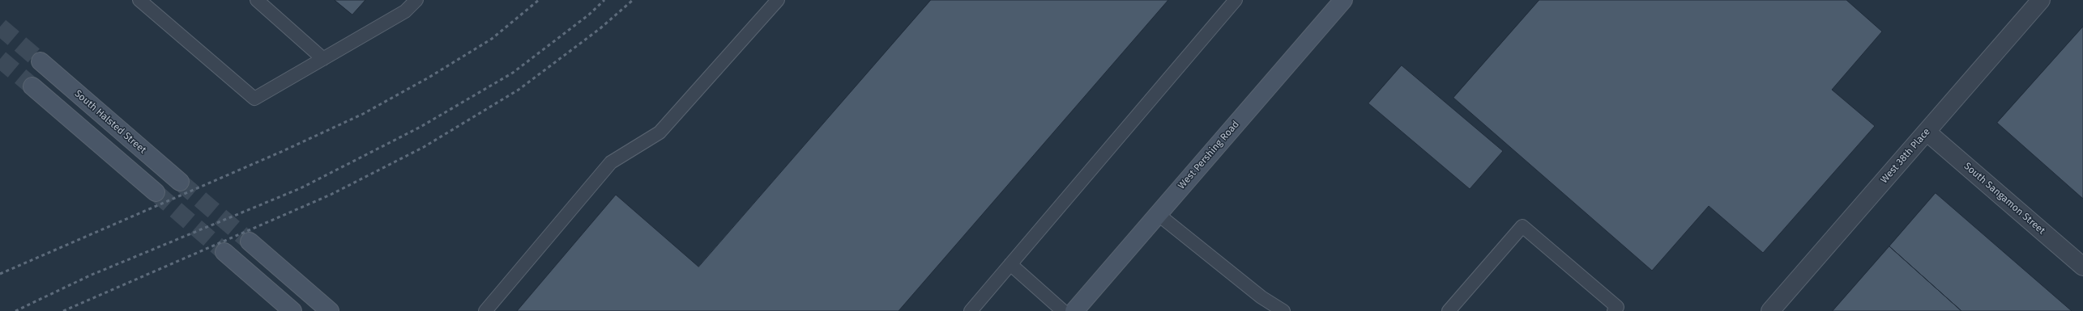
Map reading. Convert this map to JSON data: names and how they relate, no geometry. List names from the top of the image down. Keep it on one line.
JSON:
{"streets":{"main road":["South Halsted Street","West Pershing Road"],"street":["West 38th Place","South Sangamon Street"]},"crossings":[["West 38th Place","South Sangamon Street"]]}
